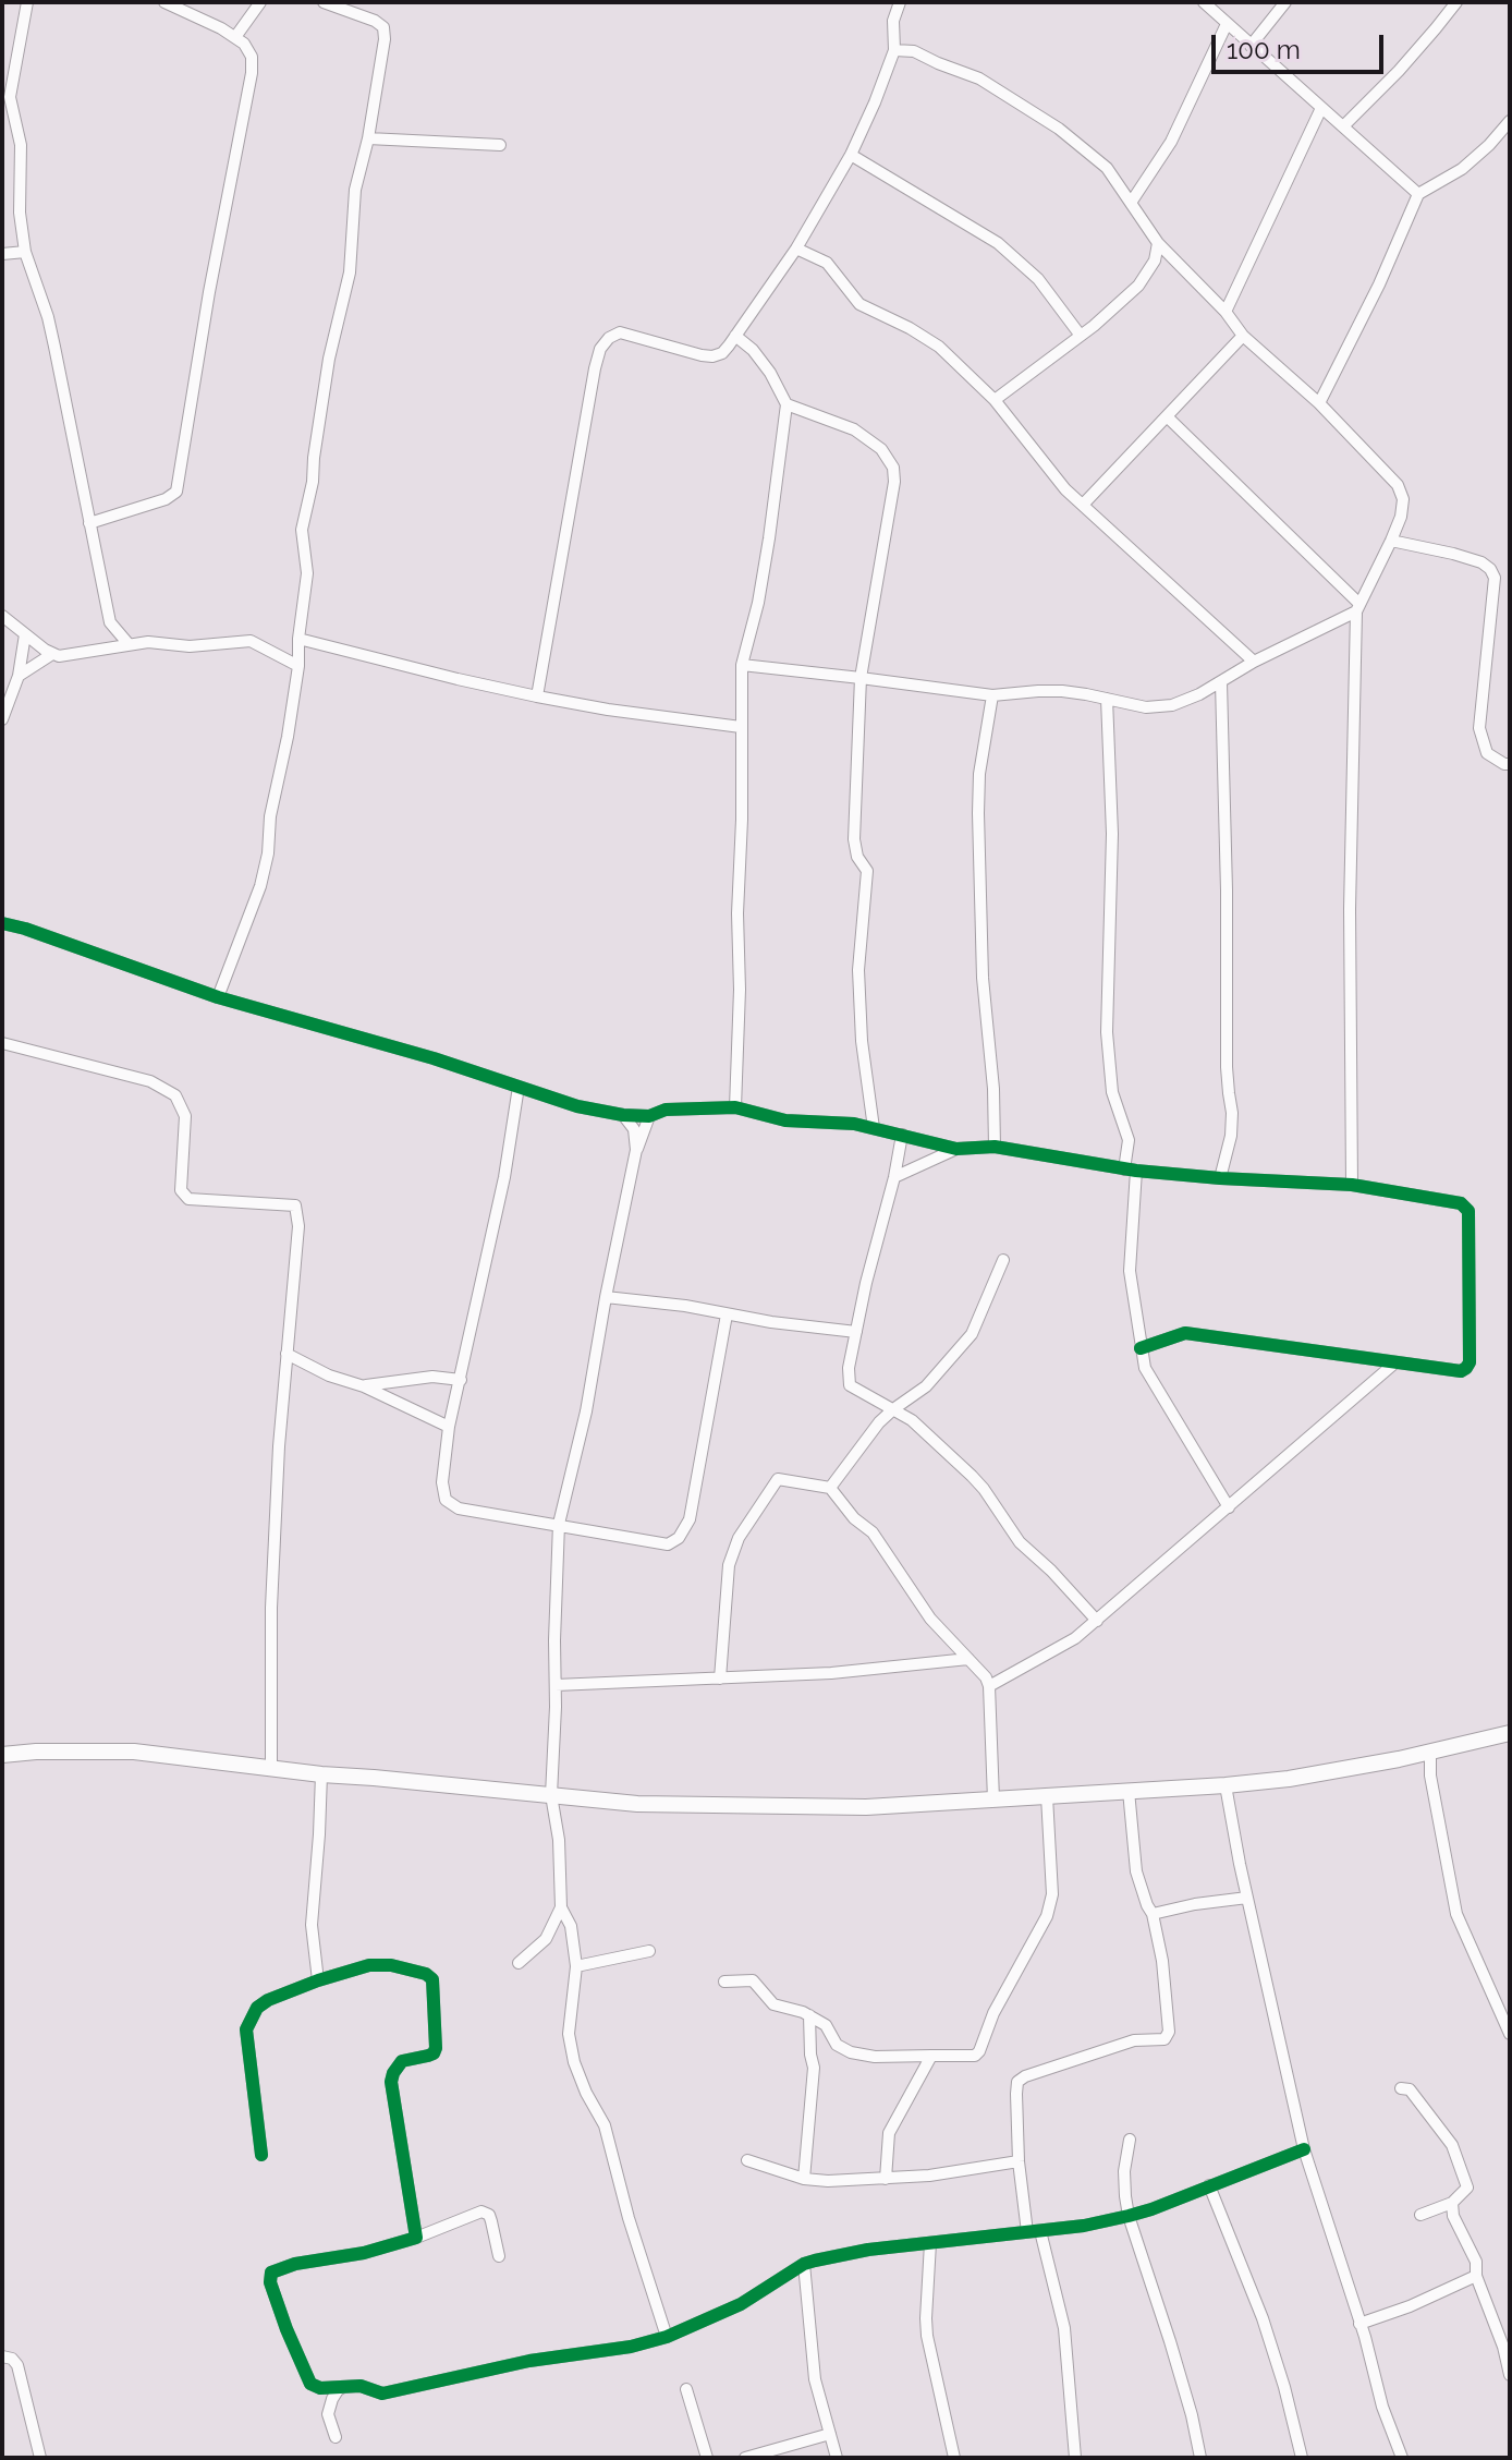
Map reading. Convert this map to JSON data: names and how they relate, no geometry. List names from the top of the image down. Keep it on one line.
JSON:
{"scale_bar":"100 m"}
